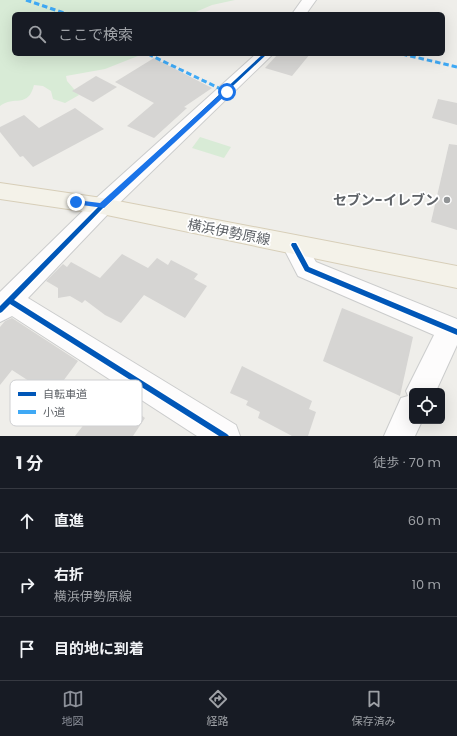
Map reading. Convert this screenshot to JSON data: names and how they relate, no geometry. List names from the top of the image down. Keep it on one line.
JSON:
{"streets":{"main road":["横浜伊勢原線"]},"places":["セブン-イレブン"],"legend":["自転車道","小道"],"page":{"search":"ここで検索","heading":["1 分","徒歩 · 70 m"],"list":[["直進","60 m"],["右折","横浜伊勢原線","10 m"],"目的地に到着"],"nav":["地図","経路","保存済み"]}}
